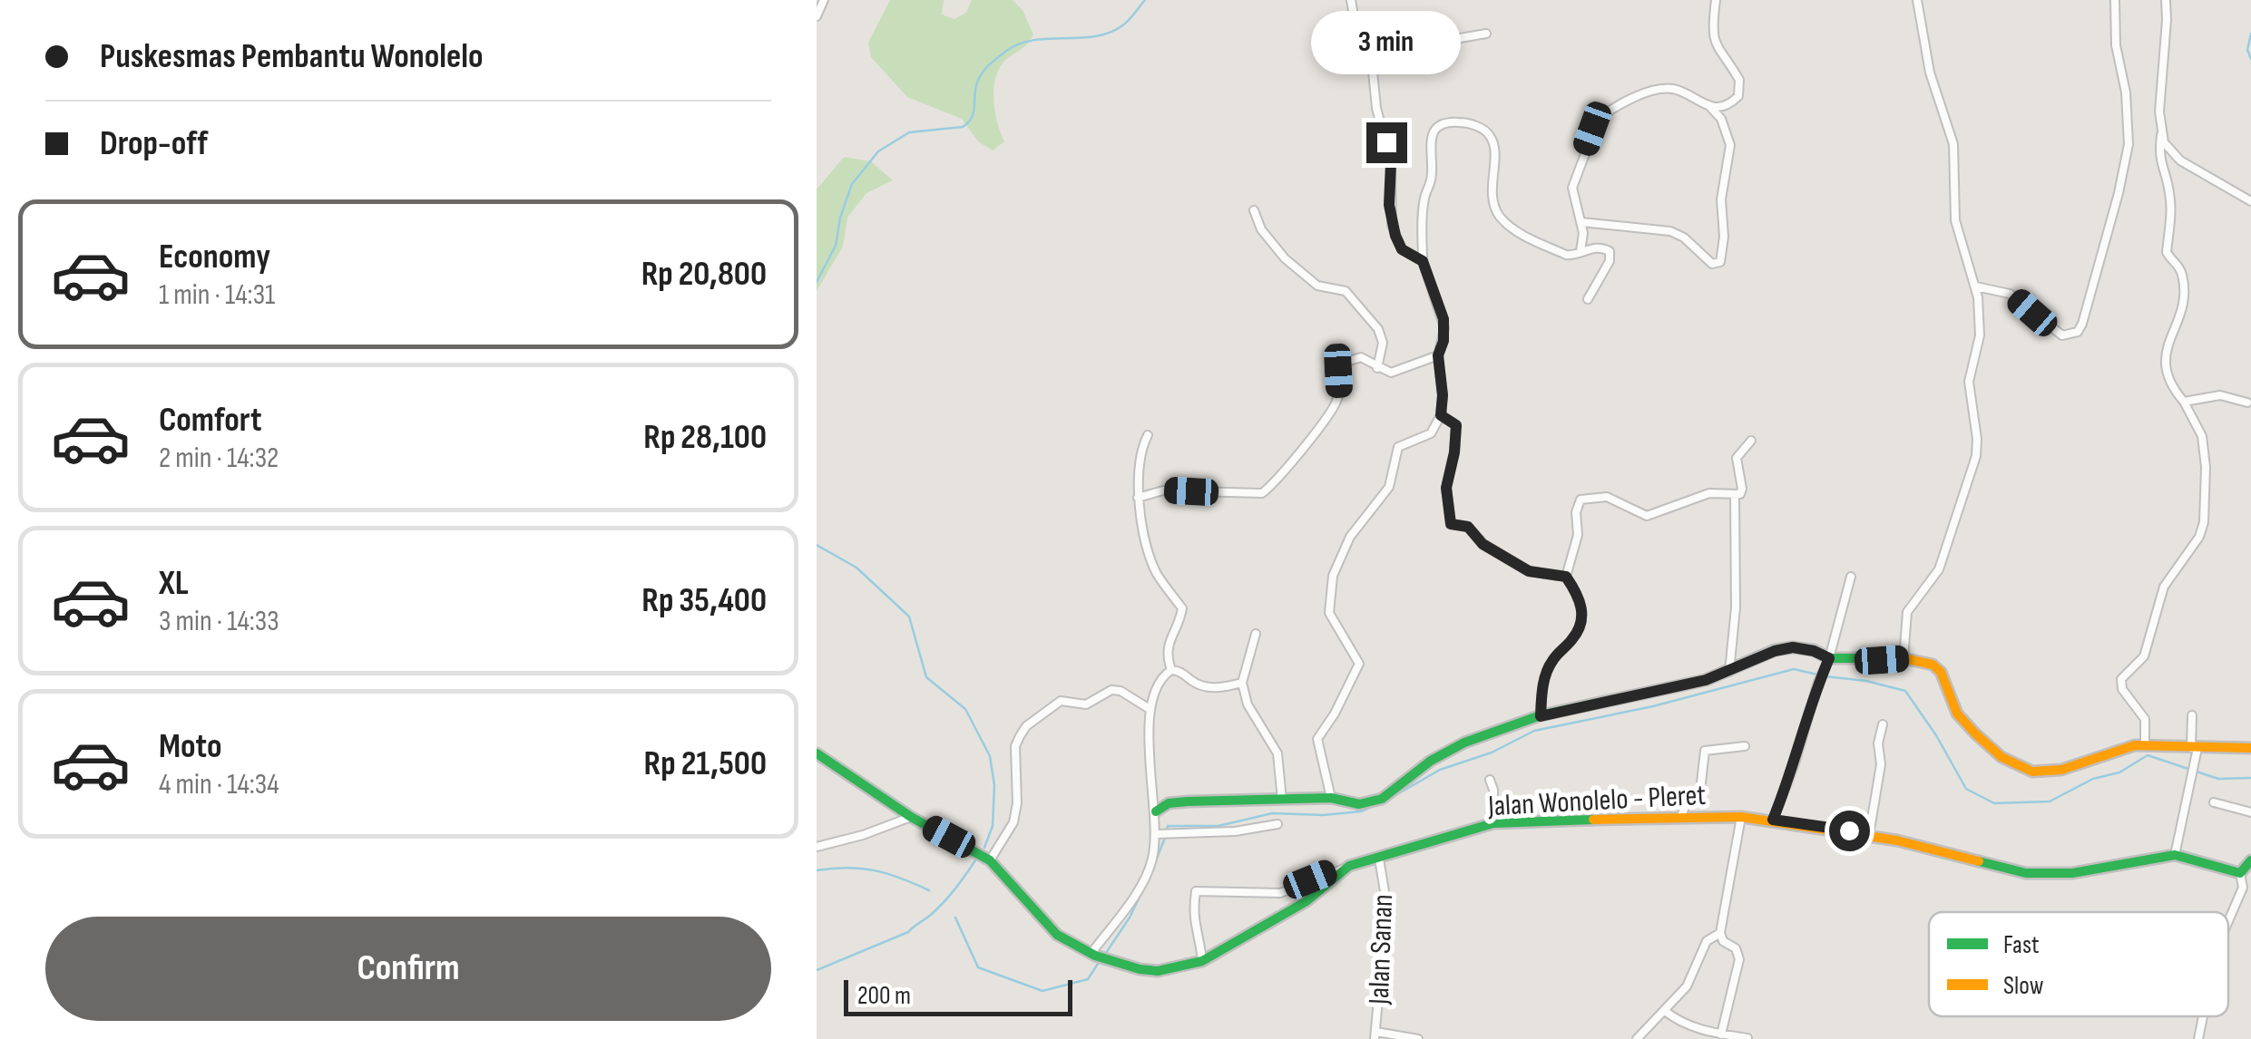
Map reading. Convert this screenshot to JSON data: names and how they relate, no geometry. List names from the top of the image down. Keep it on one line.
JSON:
{"streets":{"main road":["Jalan Wonolelo - Pleret"],"street":["Jalan Sanan"]},"crossings":[["Jalan Wonolelo - Pleret","Jalan Sanan"]],"legend":["Fast","Slow"],"scale_bar":"200 m","page":{"banner":["Puskesmas Pembantu Wonolelo","Drop-off"],"bubble":"3 min","list":[{"name":"Economy","note":"1 min · 14:31","value":"Rp 20,800"},{"name":"Comfort","note":"2 min · 14:32","value":"Rp 28,100"},{"name":"XL","note":"3 min · 14:33","value":"Rp 35,400"},{"name":"Moto","note":"4 min · 14:34","value":"Rp 21,500"}],"buttons":"Confirm","scale":"200 m"}}
